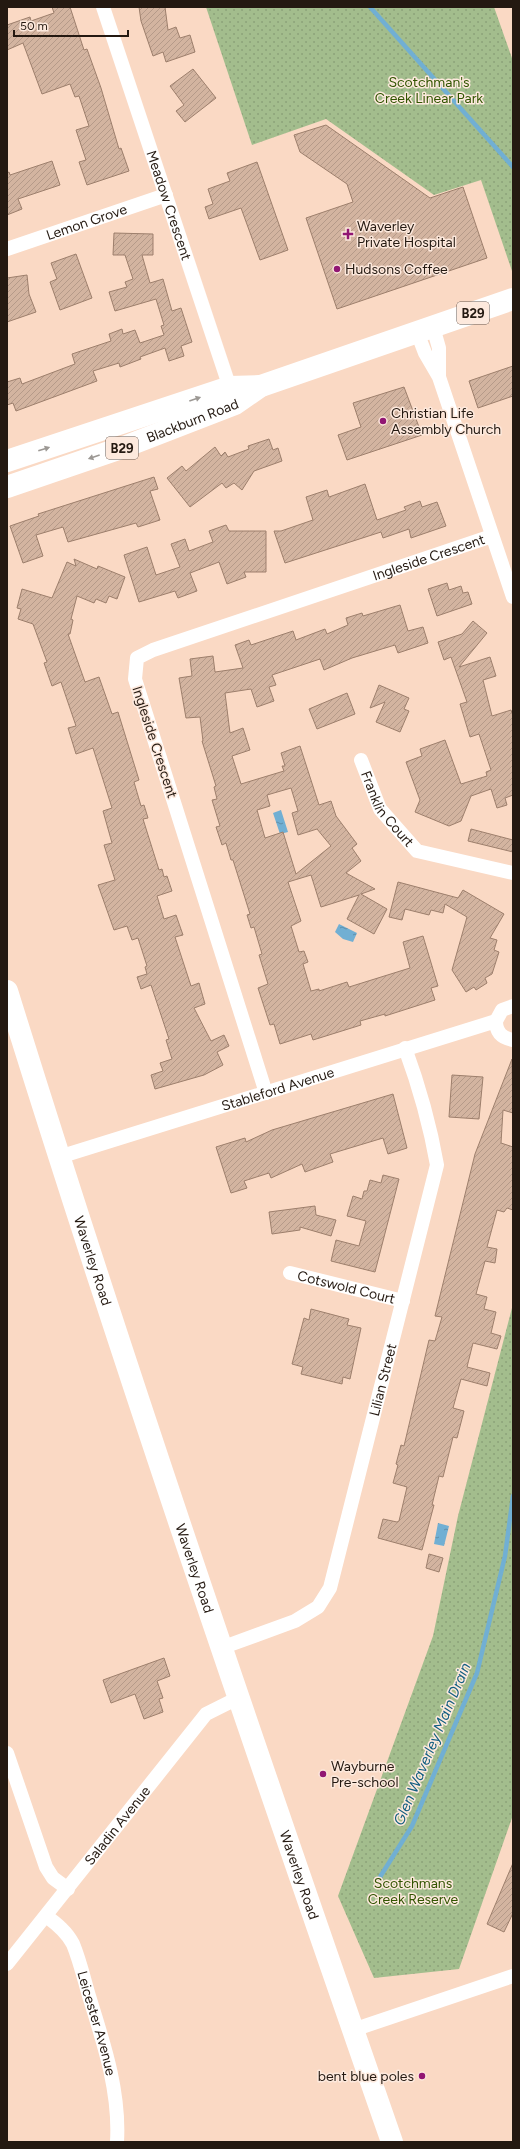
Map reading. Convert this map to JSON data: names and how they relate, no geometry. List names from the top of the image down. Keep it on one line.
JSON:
{"streets":{"main road":["B29","Blackburn Road","Waverley Road"],"street":["Meadow Crescent","Lemon Grove","Ingleside Crescent","Franklin Court","Stableford Avenue","Cotswold Court","Lilian Street","Saladin Avenue","Leicester Avenue"]},"crossings":[["Meadow Crescent","Lemon Grove"],["Meadow Crescent","Blackburn Road"],["Ingleside Crescent","Stableford Avenue"],["Stableford Avenue","Waverley Road"],["Stableford Avenue","Lilian Street"],["Waverley Road","Lilian Street"],["Waverley Road","Saladin Avenue"],["Cotswold Court","Lilian Street"],["Saladin Avenue","Leicester Avenue"]],"water":["Glen Waverley Main Drain"],"parks":["Scotchman's Creek Linear Park","Scotchmans Creek Reserve"],"places":{"health":["Waverley Private Hospital"],"other":["Hudsons Coffee","Christian Life Assembly Church","Wayburne Pre-school","bent blue poles"]},"scale_bar":"50 m"}
